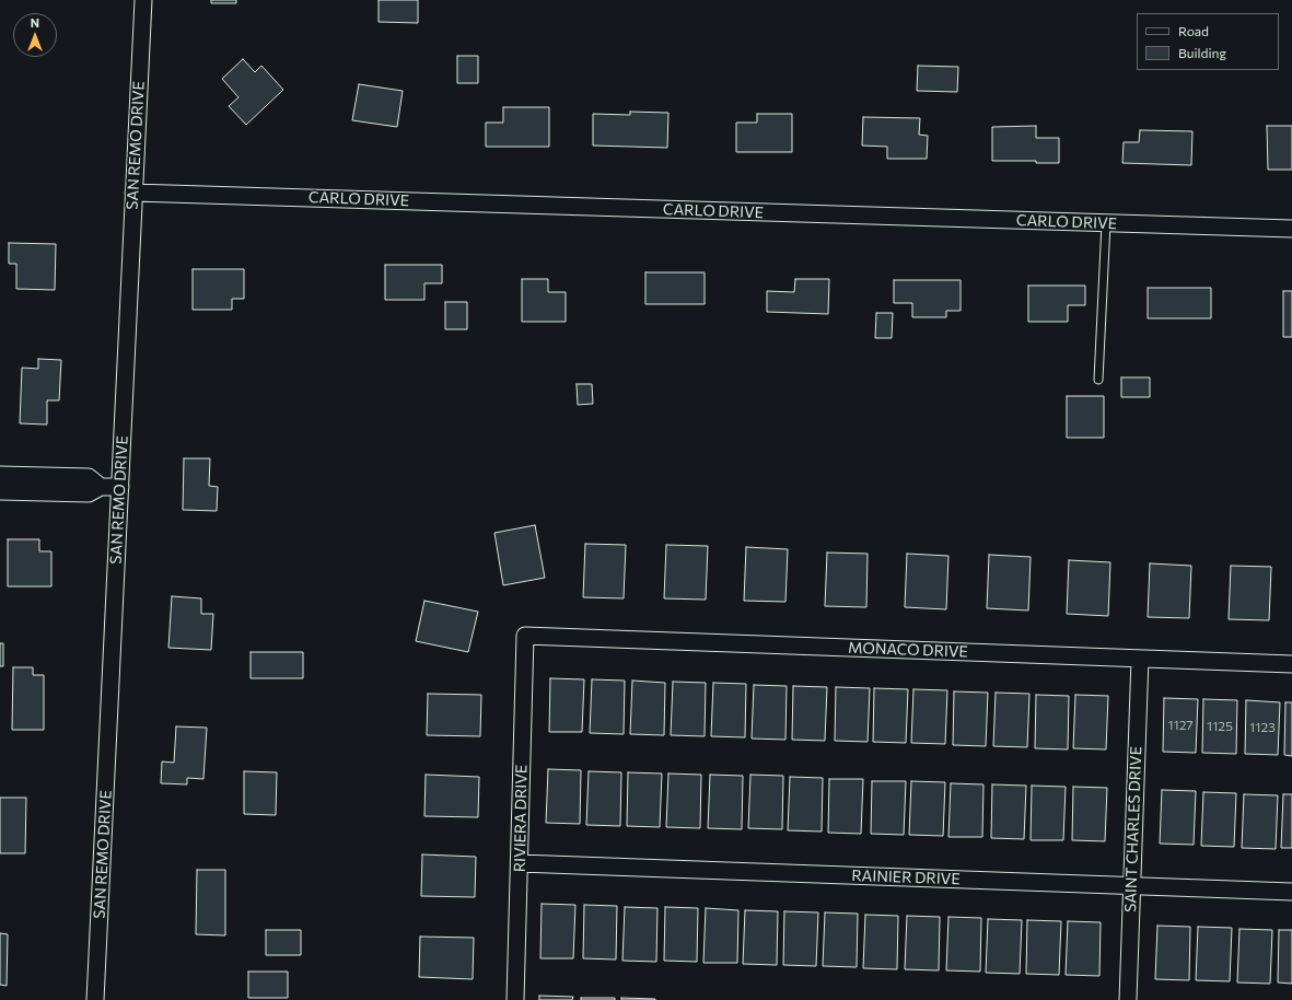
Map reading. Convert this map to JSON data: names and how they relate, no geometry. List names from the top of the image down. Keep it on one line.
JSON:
{"streets":{"street":["SAN REMO DRIVE","CARLO DRIVE","MONACO DRIVE","RIVIERA DRIVE","SAINT CHARLES DRIVE","RAINIER DRIVE"]},"crossings":[["SAN REMO DRIVE","CARLO DRIVE"],["MONACO DRIVE","RIVIERA DRIVE"],["MONACO DRIVE","SAINT CHARLES DRIVE"],["RIVIERA DRIVE","RAINIER DRIVE"],["SAINT CHARLES DRIVE","RAINIER DRIVE"]],"house_numbers":["1127","1125","1123"],"legend":["Road","Building"],"north":"top"}
